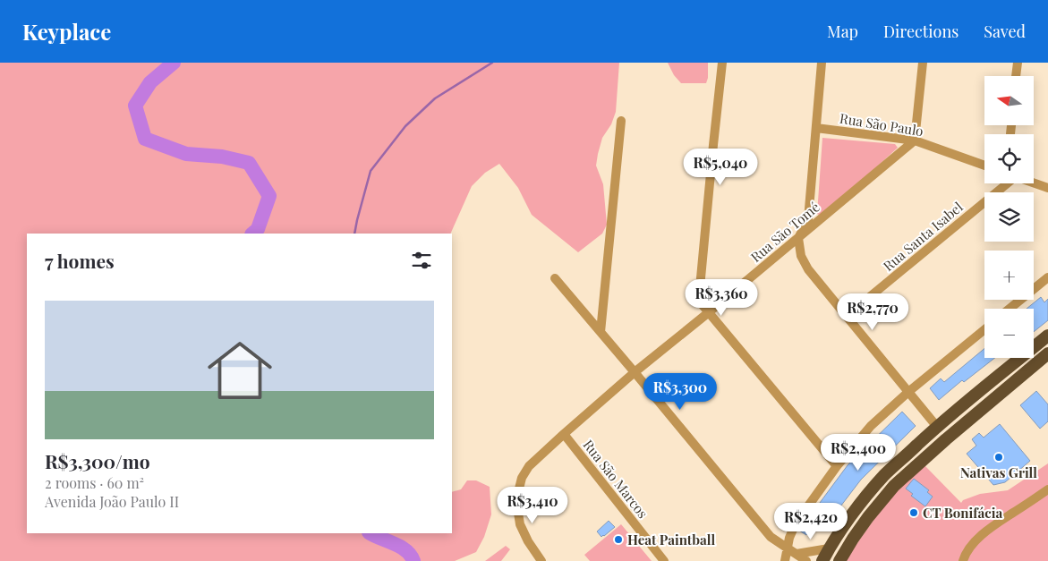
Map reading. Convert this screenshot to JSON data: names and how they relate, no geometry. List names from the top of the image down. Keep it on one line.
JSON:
{"streets":{"street":["Rua São Paulo","Rua São Tomé","Rua Santa Isabel","Rua São Marcos"]},"crossings":[["Rua São Paulo","Rua São Tomé"],["Rua São Tomé","Rua São Marcos"]],"places":["Nativas Grill","CT Bonifácia","Heat Paintball"],"north":"left","page":{"header":"Keyplace","nav":["Map","Directions","Saved"],"map_buttons":["+","−"],"price":["R$5,040","R$3,360","R$2,770","R$3,300","R$2,400","R$3,410","R$2,420"],"heading":"7 homes","list":[{"name":"R$3,300/mo","note":"2 rooms · 60 m² · Avenida João Paulo II"}]}}
